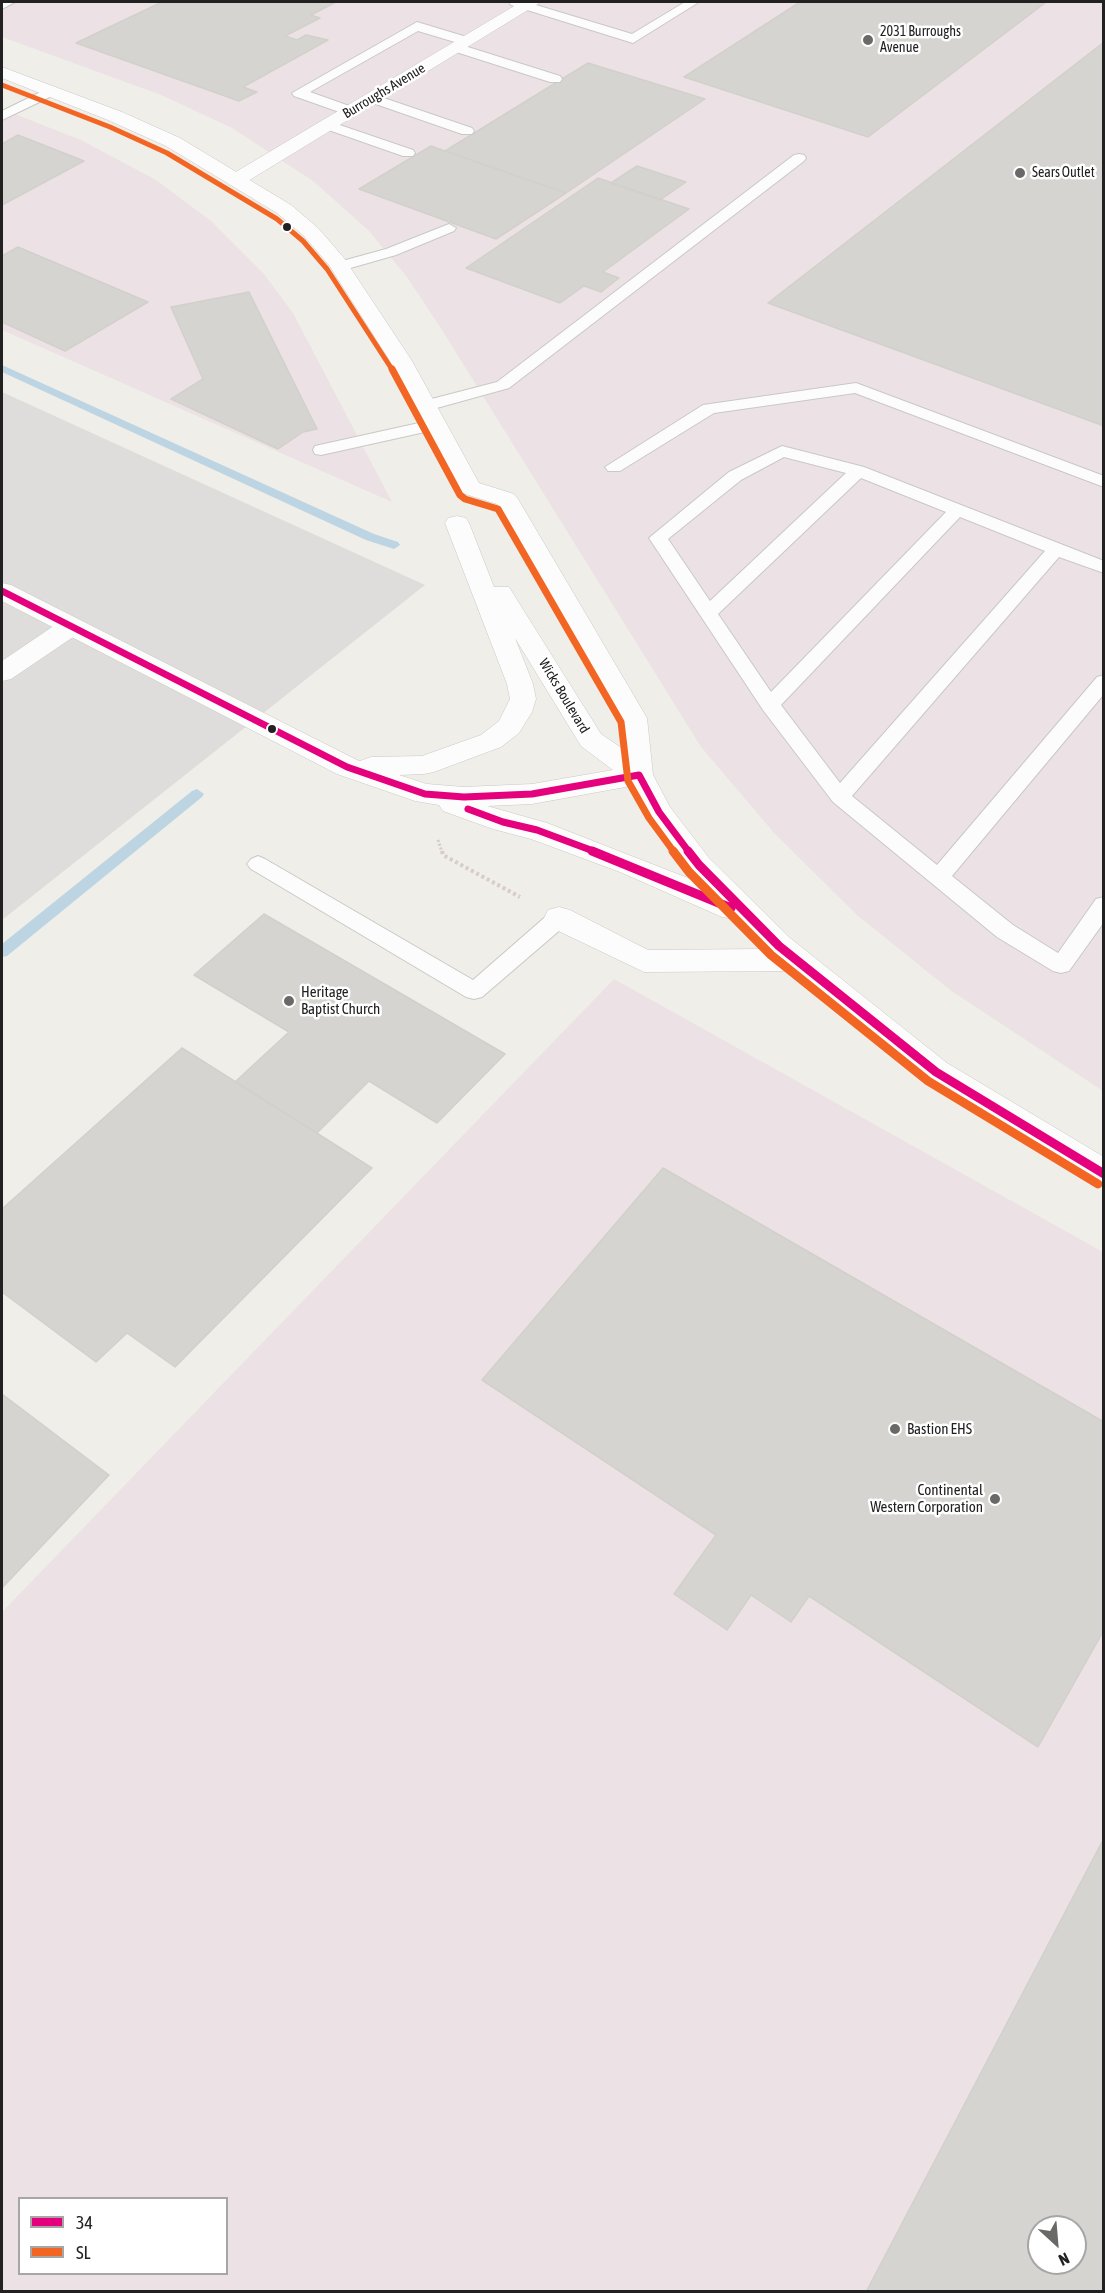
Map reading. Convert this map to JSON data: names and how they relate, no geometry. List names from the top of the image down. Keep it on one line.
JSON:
{"streets":{"street":["Burroughs Avenue","Wicks Boulevard"]},"places":["2031 Burroughs Avenue","Sears Outlet","Heritage Baptist Church","Bastion EHS","Continental Western Corporation"],"lines":["transit line SL","transit line 34"],"legend":["34","SL"],"north":"bottom right"}
